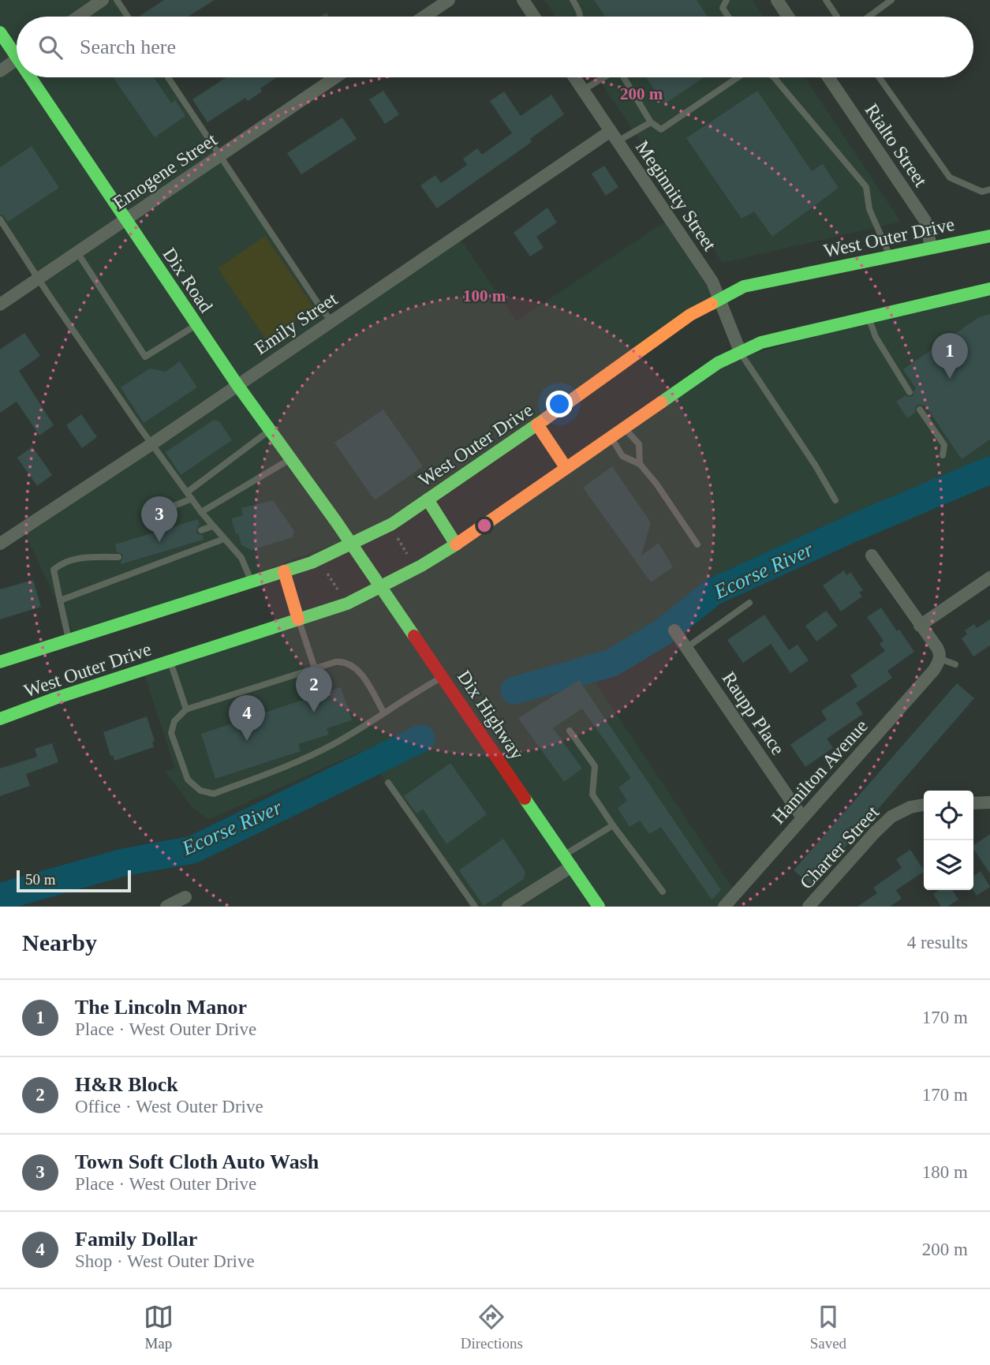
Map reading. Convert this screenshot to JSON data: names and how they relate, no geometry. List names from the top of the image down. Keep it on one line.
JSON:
{"streets":{"main road":["West Outer Drive","Dix Road","Dix Highway"],"street":["Rialto Street","Emogene Street","Meginnity Street","Emily Street","Raupp Place","Hamilton Avenue","Charter Street"]},"crossings":[["Rialto Street","West Outer Drive"],["Emogene Street","Dix Road"],["Meginnity Street","West Outer Drive"],["Meginnity Street","Emily Street"],["West Outer Drive","Dix Road"],["West Outer Drive","Dix Highway"],["Dix Road","Emily Street"],["Dix Road","Dix Highway"],["Raupp Place","Hamilton Avenue"]],"water":["Ecorse River"],"scale_bar":"50 m","page":{"search":"Search here","pins":["1","3","2","4"],"scale":"50 m","heading":["Nearby","4 results"],"list":[{"mark":"1","name":"The Lincoln Manor","note":"Place · West Outer Drive","value":"170 m"},{"mark":"2","name":"H&R Block","note":"Office · West Outer Drive","value":"170 m"},{"mark":"3","name":"Town Soft Cloth Auto Wash","note":"Place · West Outer Drive","value":"180 m"},{"mark":"4","name":"Family Dollar","note":"Shop · West Outer Drive","value":"200 m"}],"nav":["Map","Directions","Saved"]},"rings":["200 m","100 m"]}
